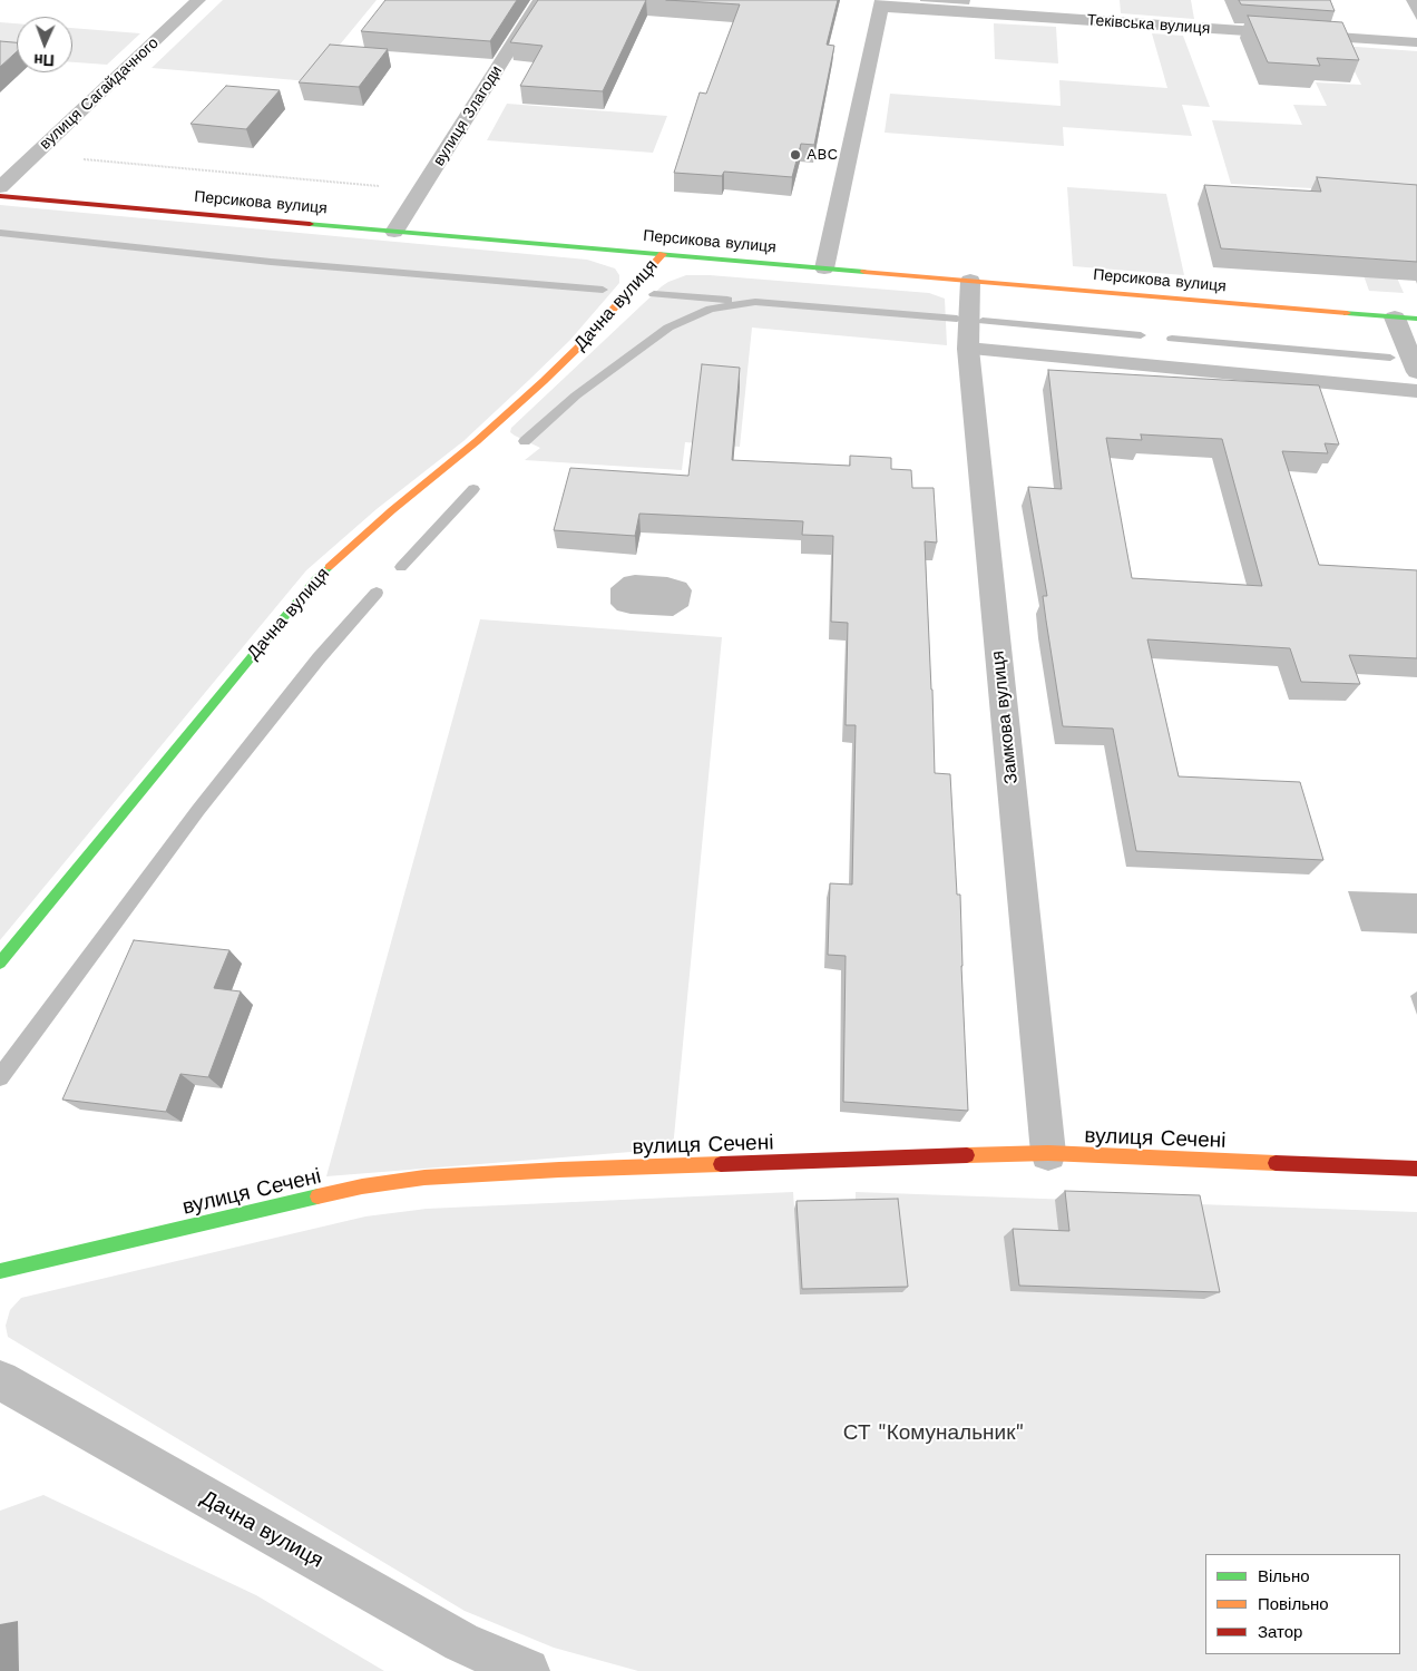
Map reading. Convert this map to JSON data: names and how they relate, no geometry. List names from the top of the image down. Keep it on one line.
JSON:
{"streets":{"street":["Теківська вулиця","вулиця Сагайдачного","вулиця Злагоди","Персикова вулиця","Дачна вулиця","Замкова вулиця","вулиця Сечені"]},"crossings":[["вулиця Злагоди","Персикова вулиця"],["Персикова вулиця","Дачна вулиця"],["Персикова вулиця","Замкова вулиця"],["Замкова вулиця","вулиця Сечені"]],"parks":["СТ \"Комунальник\""],"places":["ABC"],"legend":["Вільно","Повільно","Затор"],"north":"bottom"}
